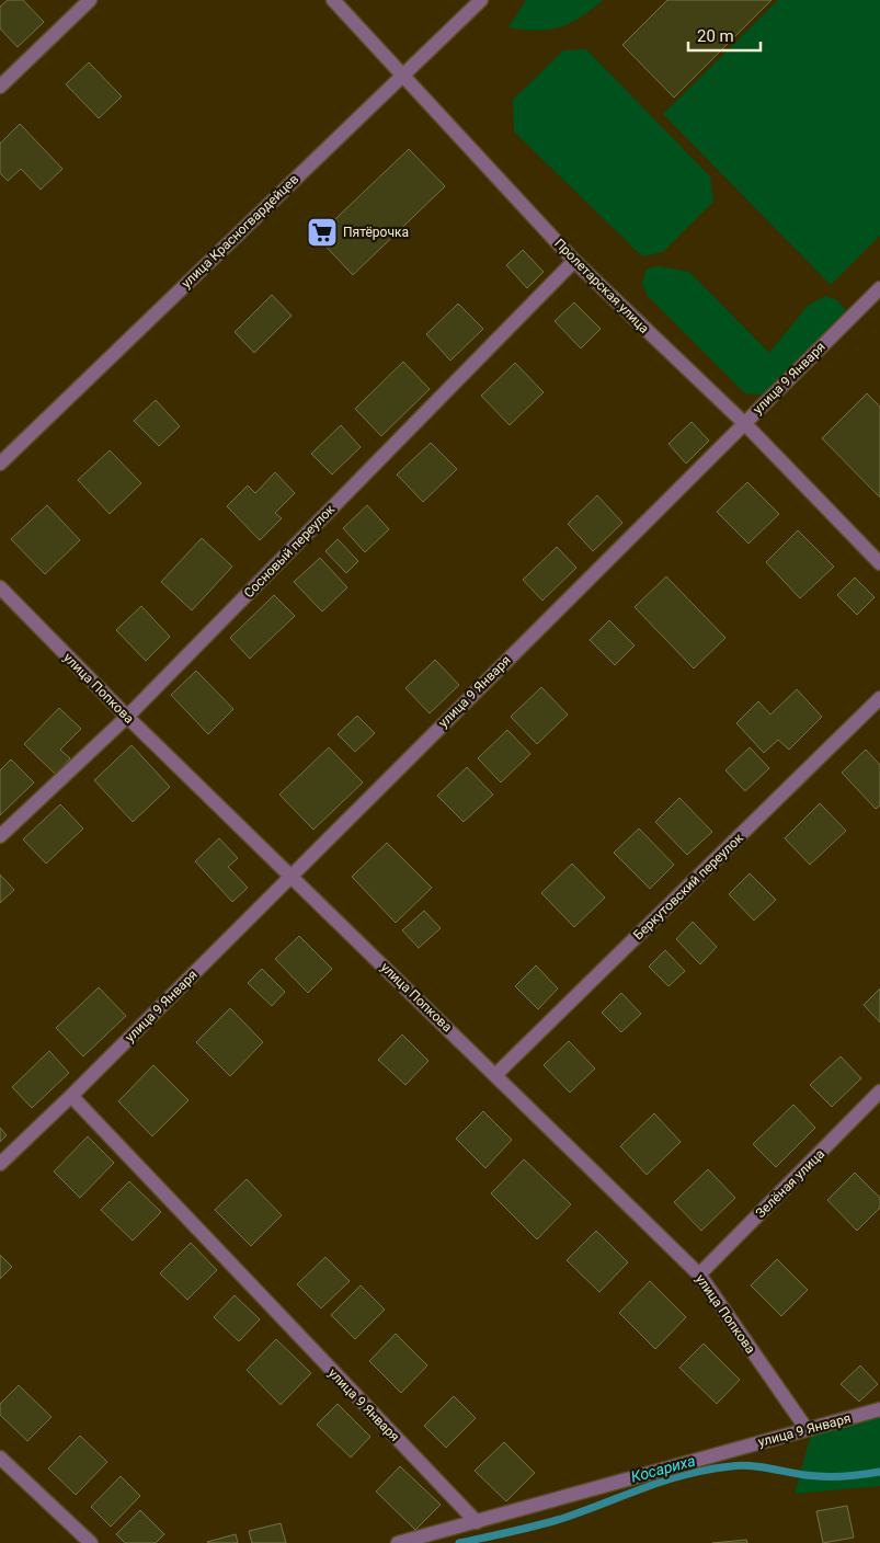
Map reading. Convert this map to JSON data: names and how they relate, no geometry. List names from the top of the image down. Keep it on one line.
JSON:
{"streets":{"street":["улица Красногвардейцев","Пролетарская улица","улица 9 Января","Сосновый переулок","улица Попкова","Беркутовский переулок","Зелёная улица"]},"crossings":[["улица Красногвардейцев","Пролетарская улица"],["Пролетарская улица","улица 9 Января"],["Пролетарская улица","Сосновый переулок"],["улица 9 Января","улица Попкова"],["Сосновый переулок","улица Попкова"],["улица Попкова","Беркутовский переулок"],["улица Попкова","Зелёная улица"]],"water":["Косариха"],"places":{"supermarket":["Пятёрочка"]},"scale_bar":"20 m"}
